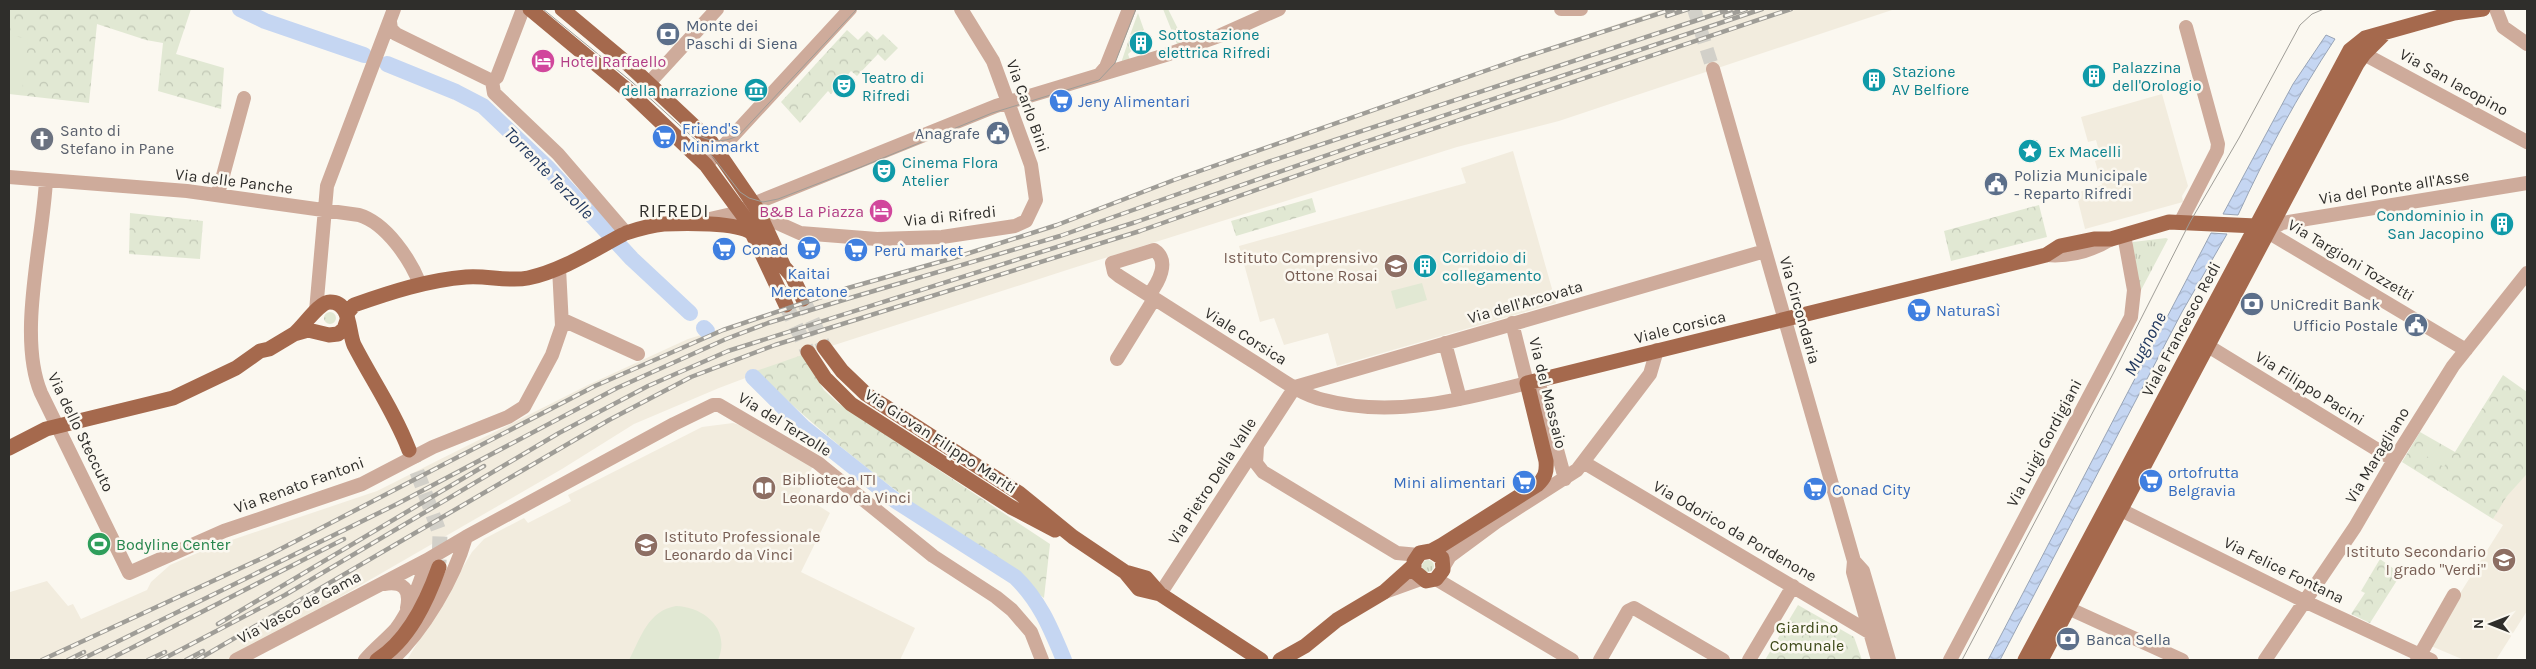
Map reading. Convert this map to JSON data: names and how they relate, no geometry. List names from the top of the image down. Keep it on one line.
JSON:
{"streets":{"main road":["Viale Corsica","Viale Francesco Redi","Via del Massaio","Via Giovan Filippo Mariti"],"street":["Via San Iacopino","Via Carlo Bini","Via delle Panche","Via del Ponte all'Asse","Via di Rifredi","Via Targioni Tozzetti","Via dell'Arcovata","Via Circondaria","Via Filippo Pacini","Via del Terzolle","Via dello Steccuto","Via Luigi Gordigiani","Via Maragliano","Via Pietro Della Valle","Via Renato Fantoni","Via Odorico da Pordenone","Via Felice Fontana","Via Vasco de Gama"]},"crossings":[["Via San Iacopino","Viale Francesco Redi"],["Via Carlo Bini","Via di Rifredi"],["Via delle Panche","Via dello Steccuto"],["Via del Ponte all'Asse","Via Targioni Tozzetti"],["Via del Ponte all'Asse","Viale Corsica"],["Via del Ponte all'Asse","Viale Francesco Redi"],["Via Targioni Tozzetti","Viale Corsica"],["Via Targioni Tozzetti","Viale Francesco Redi"],["Via Targioni Tozzetti","Via Maragliano"],["Via dell'Arcovata","Via Circondaria"],["Via dell'Arcovata","Viale Corsica"],["Via dell'Arcovata","Via del Massaio"],["Via dell'Arcovata","Via Pietro Della Valle"],["Via Circondaria","Viale Corsica"],["Via Circondaria","Via Odorico da Pordenone"],["Viale Corsica","Viale Francesco Redi"],["Viale Corsica","Via del Massaio"],["Viale Corsica","Via Luigi Gordigiani"],["Viale Corsica","Via Pietro Della Valle"],["Viale Francesco Redi","Via Filippo Pacini"],["Viale Francesco Redi","Via Felice Fontana"],["Via Filippo Pacini","Via Maragliano"],["Via del Terzolle","Via Vasco de Gama"],["Via dello Steccuto","Via Renato Fantoni"],["Via Giovan Filippo Mariti","Via Pietro Della Valle"],["Via Maragliano","Via Felice Fontana"]],"districts":["RIFREDI"],"water":["Torrente Terzolle","Mugnone"],"parks":["Giardino Comunale"],"places":{"bank":["Monte dei Paschi di Siena","UniCredit Bank","Banca Sella"],"building":["Sottostazione elettrica Rifredi","Palazzina dell'Orologio","Stazione AV Belfiore","Condominio in San Jacopino","Corridoio di collegamento"],"hotel":["Hotel Raffaello","B&B La Piazza"],"theatre":["Teatro di Rifredi","Cinema Flora Atelier"],"museum":["della narrazione"],"supermarket":["Jeny Alimentari","Friend's Minimarkt","Kaitai Mercatone","Conad","Perù market","NaturaSì","ortofrutta Belgravia","Mini alimentari","Conad City"],"public building":["Anagrafe","Polizia Municipale - Reparto Rifredi","Ufficio Postale"],"church":["Santo di Stefano in Pane"],"place":["Ex Macelli"],"school or university":["Istituto Comprensivo Ottone Rosai","Istituto Professionale Leonardo da Vinci","Istituto Secondario I grado \"Verdi\""],"library":["Biblioteca ITI Leonardo da Vinci"],"sports":["Bodyline Center"]},"north":"left"}
